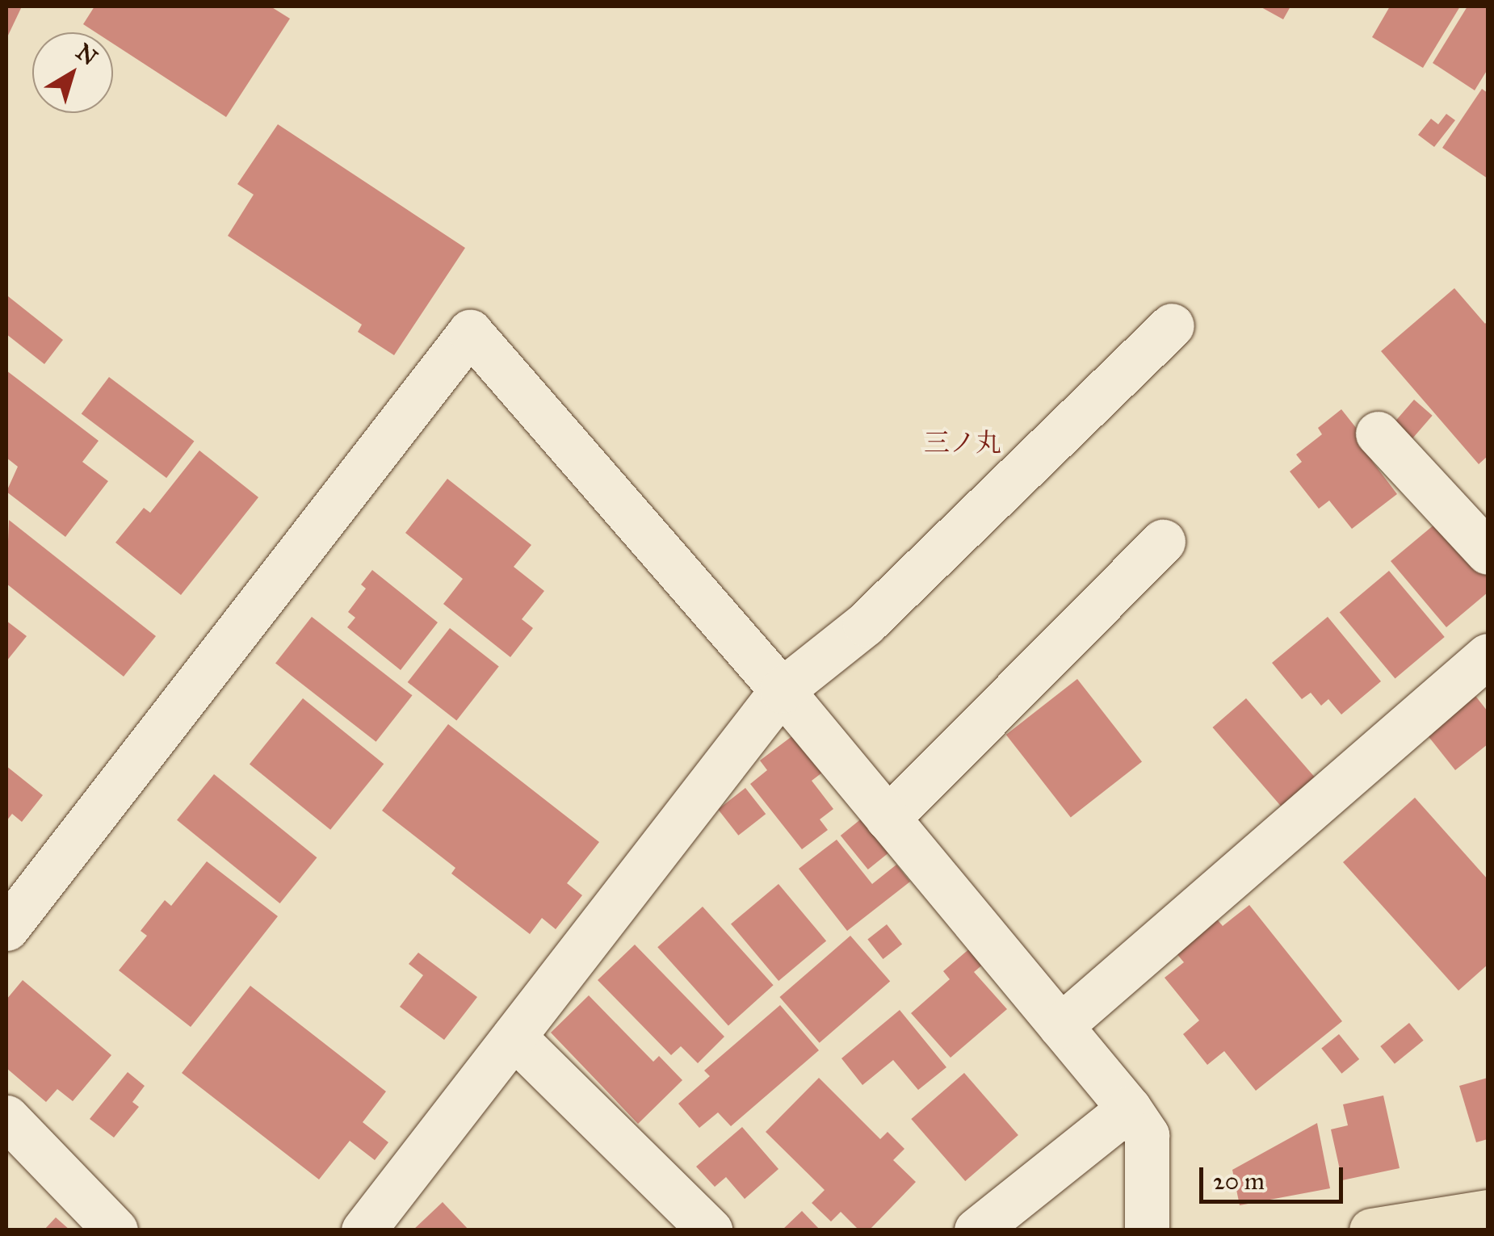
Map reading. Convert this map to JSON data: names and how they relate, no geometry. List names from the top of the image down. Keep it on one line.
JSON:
{"districts":["三ノ丸"],"scale_bar":"20 m","north":"top right"}
